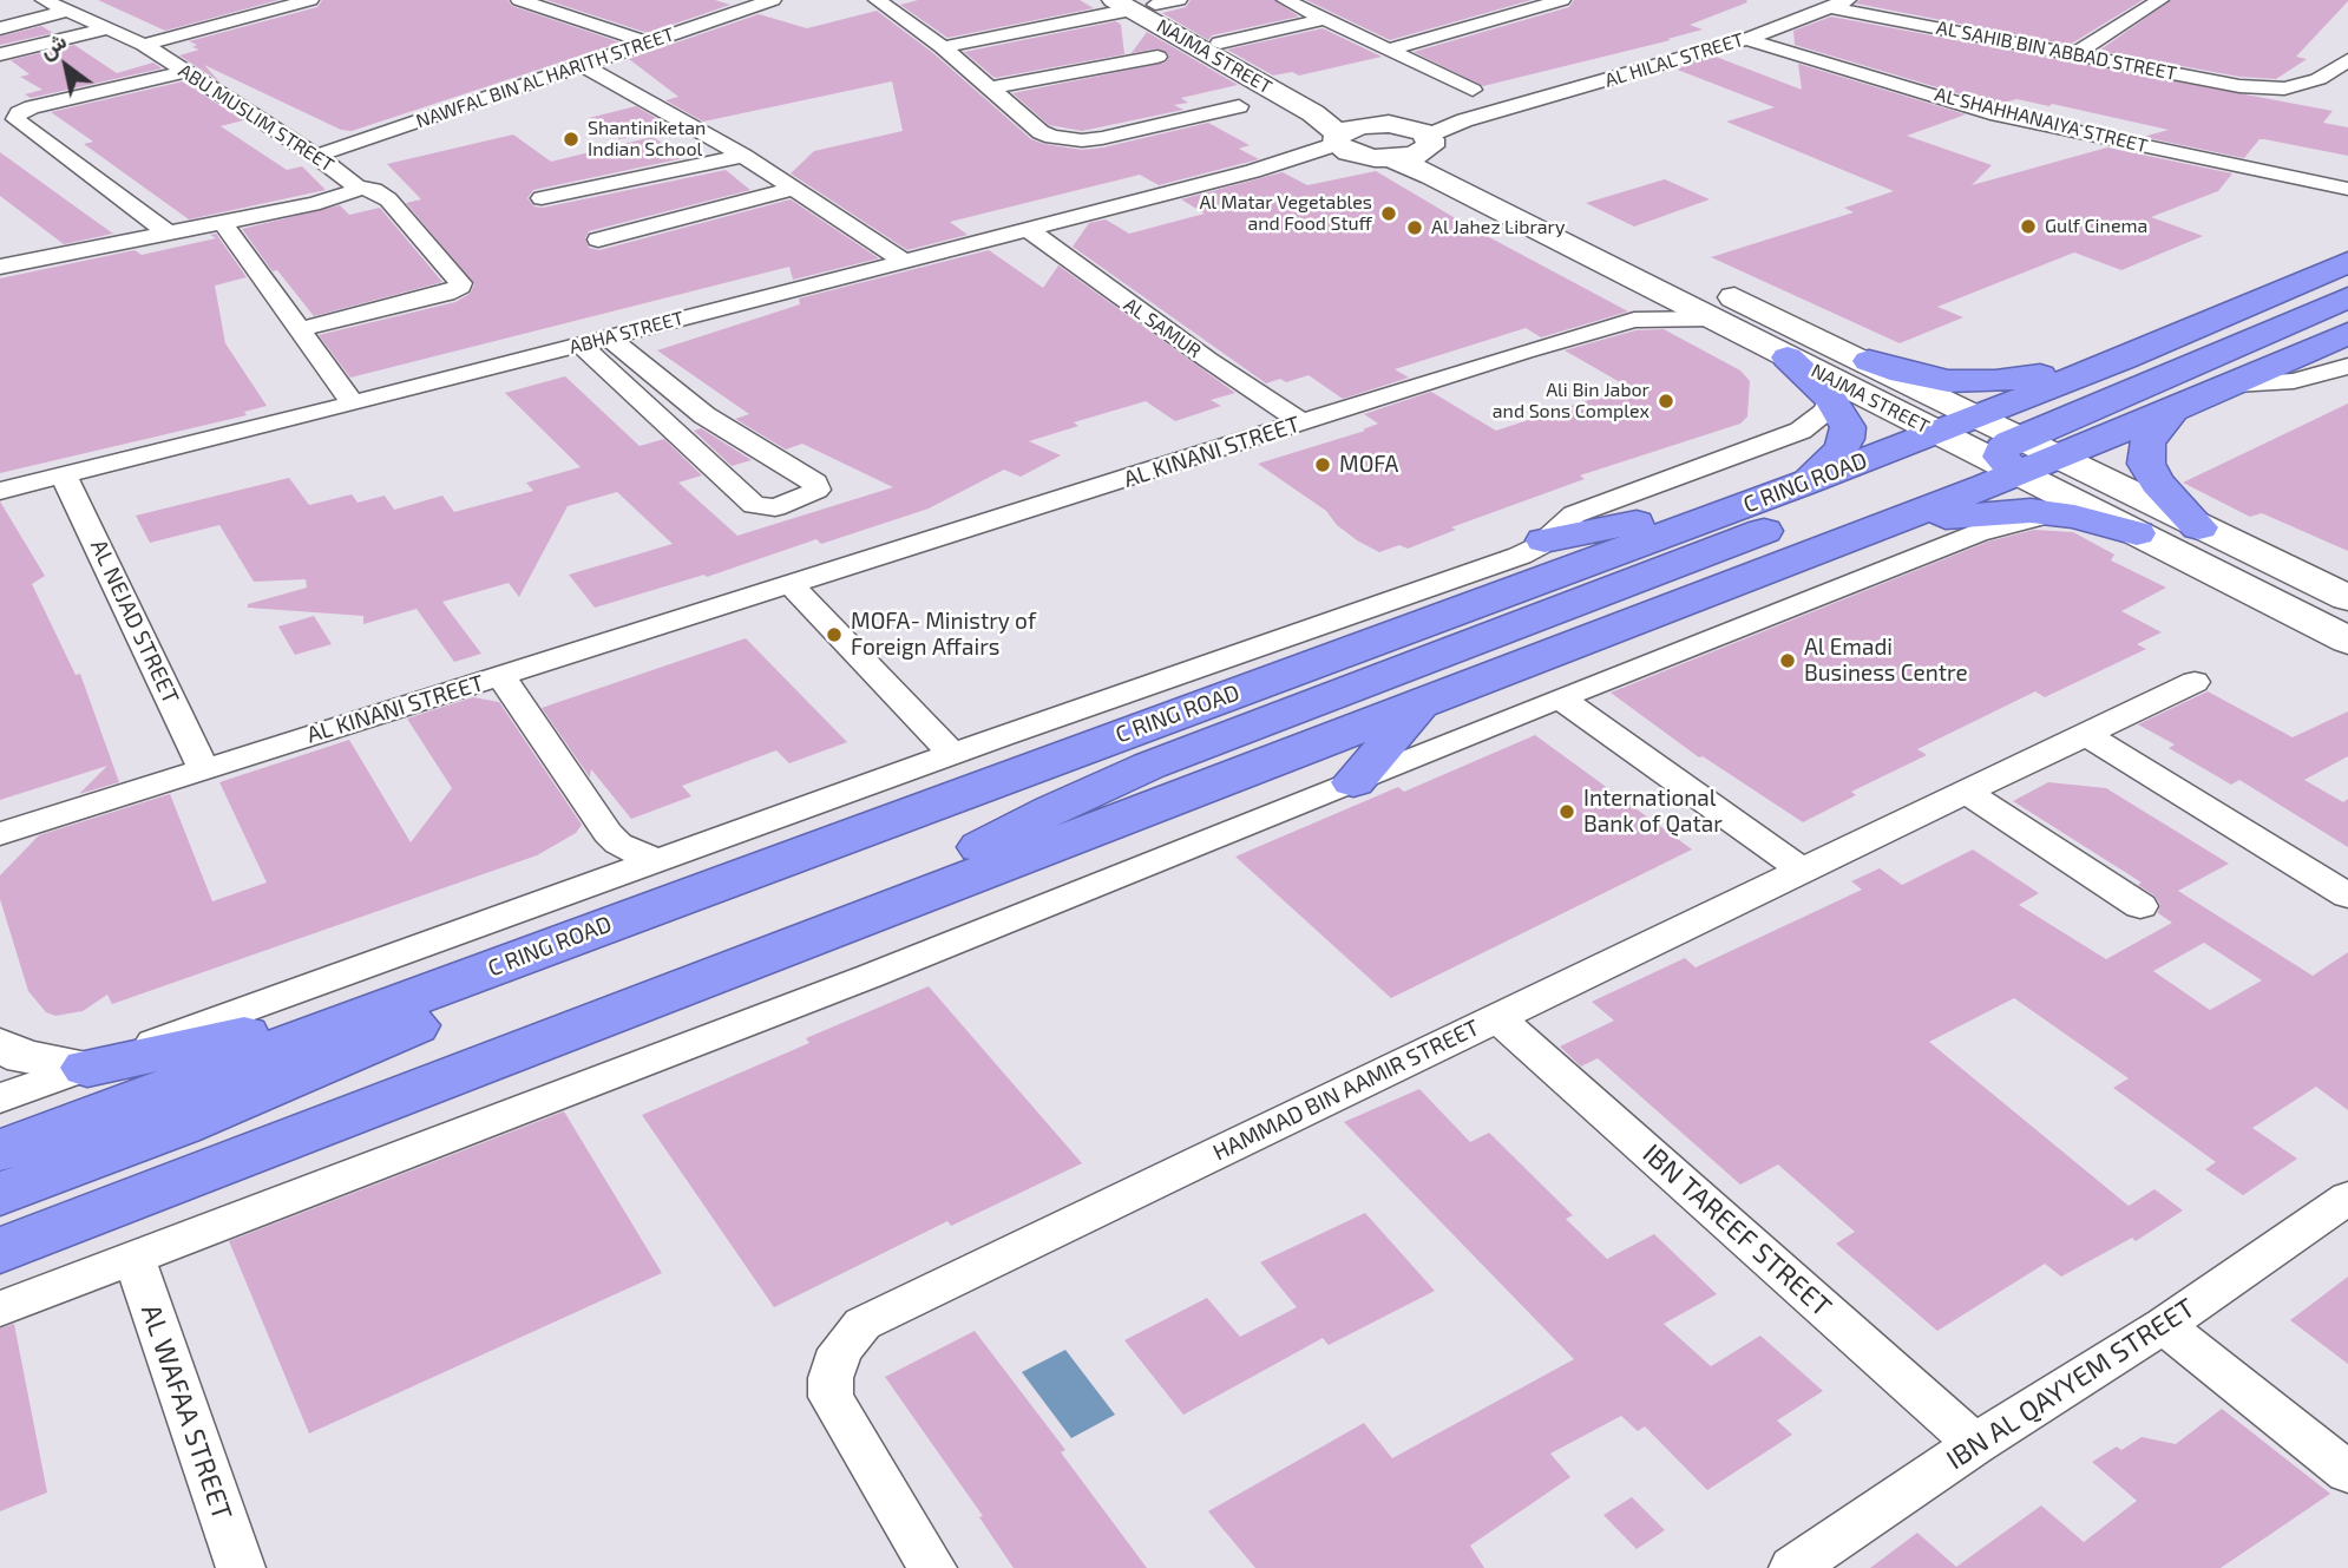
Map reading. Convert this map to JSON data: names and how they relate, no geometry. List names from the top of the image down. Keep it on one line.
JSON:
{"streets":{"highway":["C RING ROAD"],"main road":["NAJMA STREET"],"street":["AL SAHIB BIN ABBAD STREET","AL HILAL STREET","NAWFAL BIN AL HARITH STREET","ABU MUSLIM STREET","AL SHAHHANAIYA STREET","AL SAMUR","ABHA STREET","AL KINANI STREET","AL NEJAD STREET","HAMMAD BIN AAMIR STREET","IBN TAREEF STREET","IBN AL QAYYEM STREET","AL WAFAA STREET"]},"crossings":[["AL SAHIB BIN ABBAD STREET","AL HILAL STREET"],["NAJMA STREET","AL HILAL STREET"],["NAJMA STREET","ABHA STREET"],["NAJMA STREET","AL KINANI STREET"],["NAJMA STREET","C RING ROAD"],["AL HILAL STREET","AL SHAHHANAIYA STREET"],["NAWFAL BIN AL HARITH STREET","ABU MUSLIM STREET"],["AL SAMUR","ABHA STREET"],["AL SAMUR","AL KINANI STREET"],["ABHA STREET","AL NEJAD STREET"],["AL KINANI STREET","AL NEJAD STREET"],["HAMMAD BIN AAMIR STREET","IBN TAREEF STREET"],["IBN TAREEF STREET","IBN AL QAYYEM STREET"]],"places":["Shantiniketan Indian School","Al Matar Vegetables and Food Stuff","Gulf Cinema","Al Jahez Library","Ali Bin Jabor and Sons Complex","MOFA","MOFA- Ministry of Foreign Affairs","Al Emadi Business Centre","International Bank of Qatar"],"north":"top left"}
